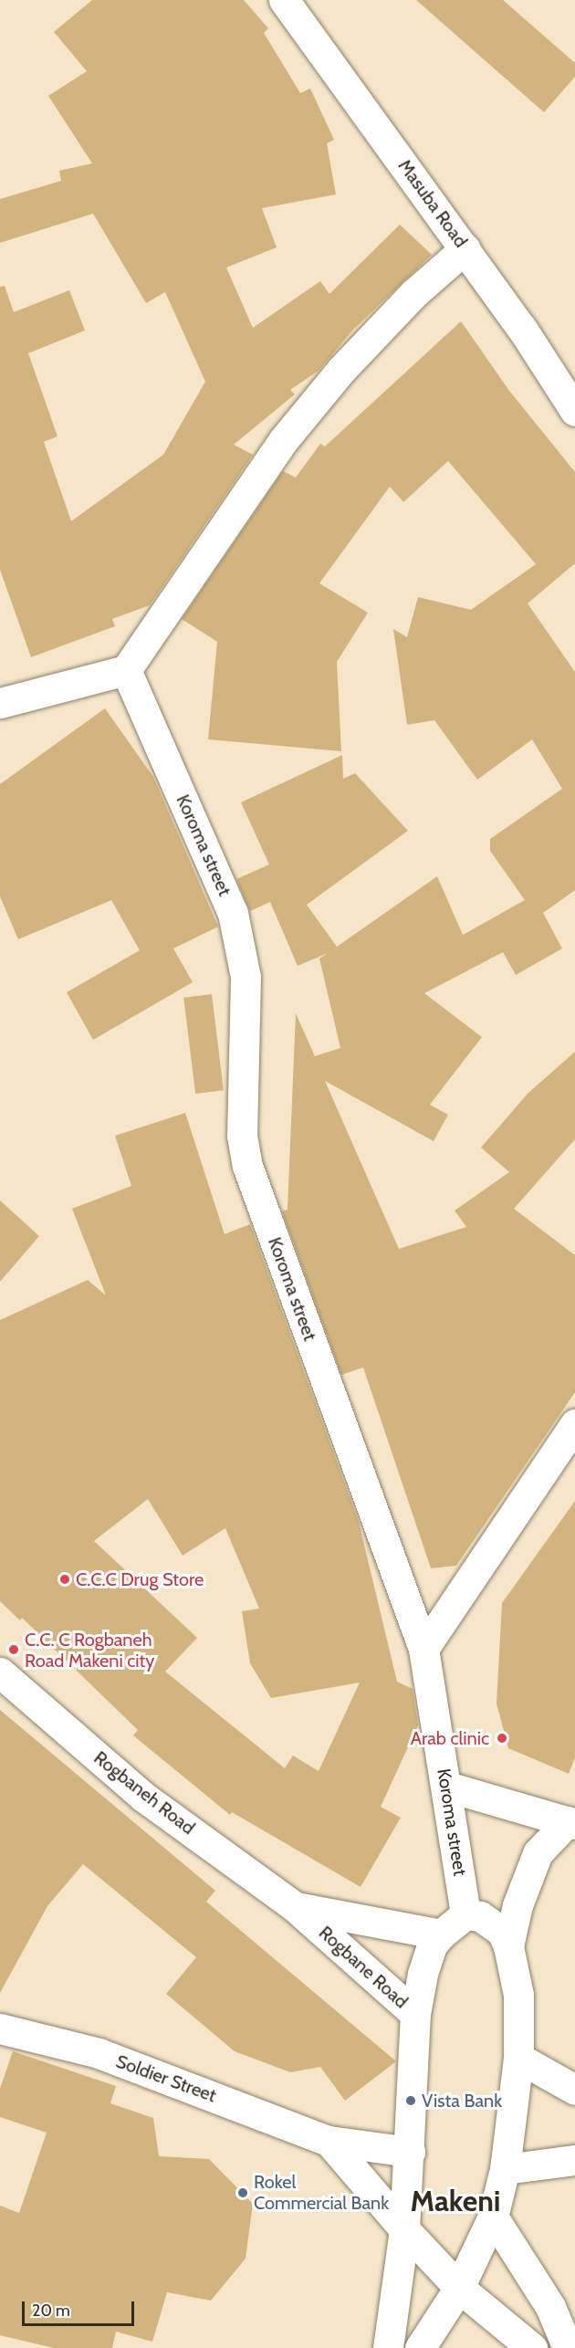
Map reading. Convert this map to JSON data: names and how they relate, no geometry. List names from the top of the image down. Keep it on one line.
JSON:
{"streets":{"street":["Masuba Road","Koroma street","Rogbaneh Road","Rogbane Road","Soldier Street"]},"crossings":[["Rogbaneh Road","Rogbane Road"],["Rogbane Road","Soldier Street"]],"districts":["Makeni"],"places":["C.C.C Drug Store","C.C. C Rogbaneh Road Makeni city","Arab clinic","Vista Bank","Rokel Commercial Bank"],"scale_bar":"20 m"}
